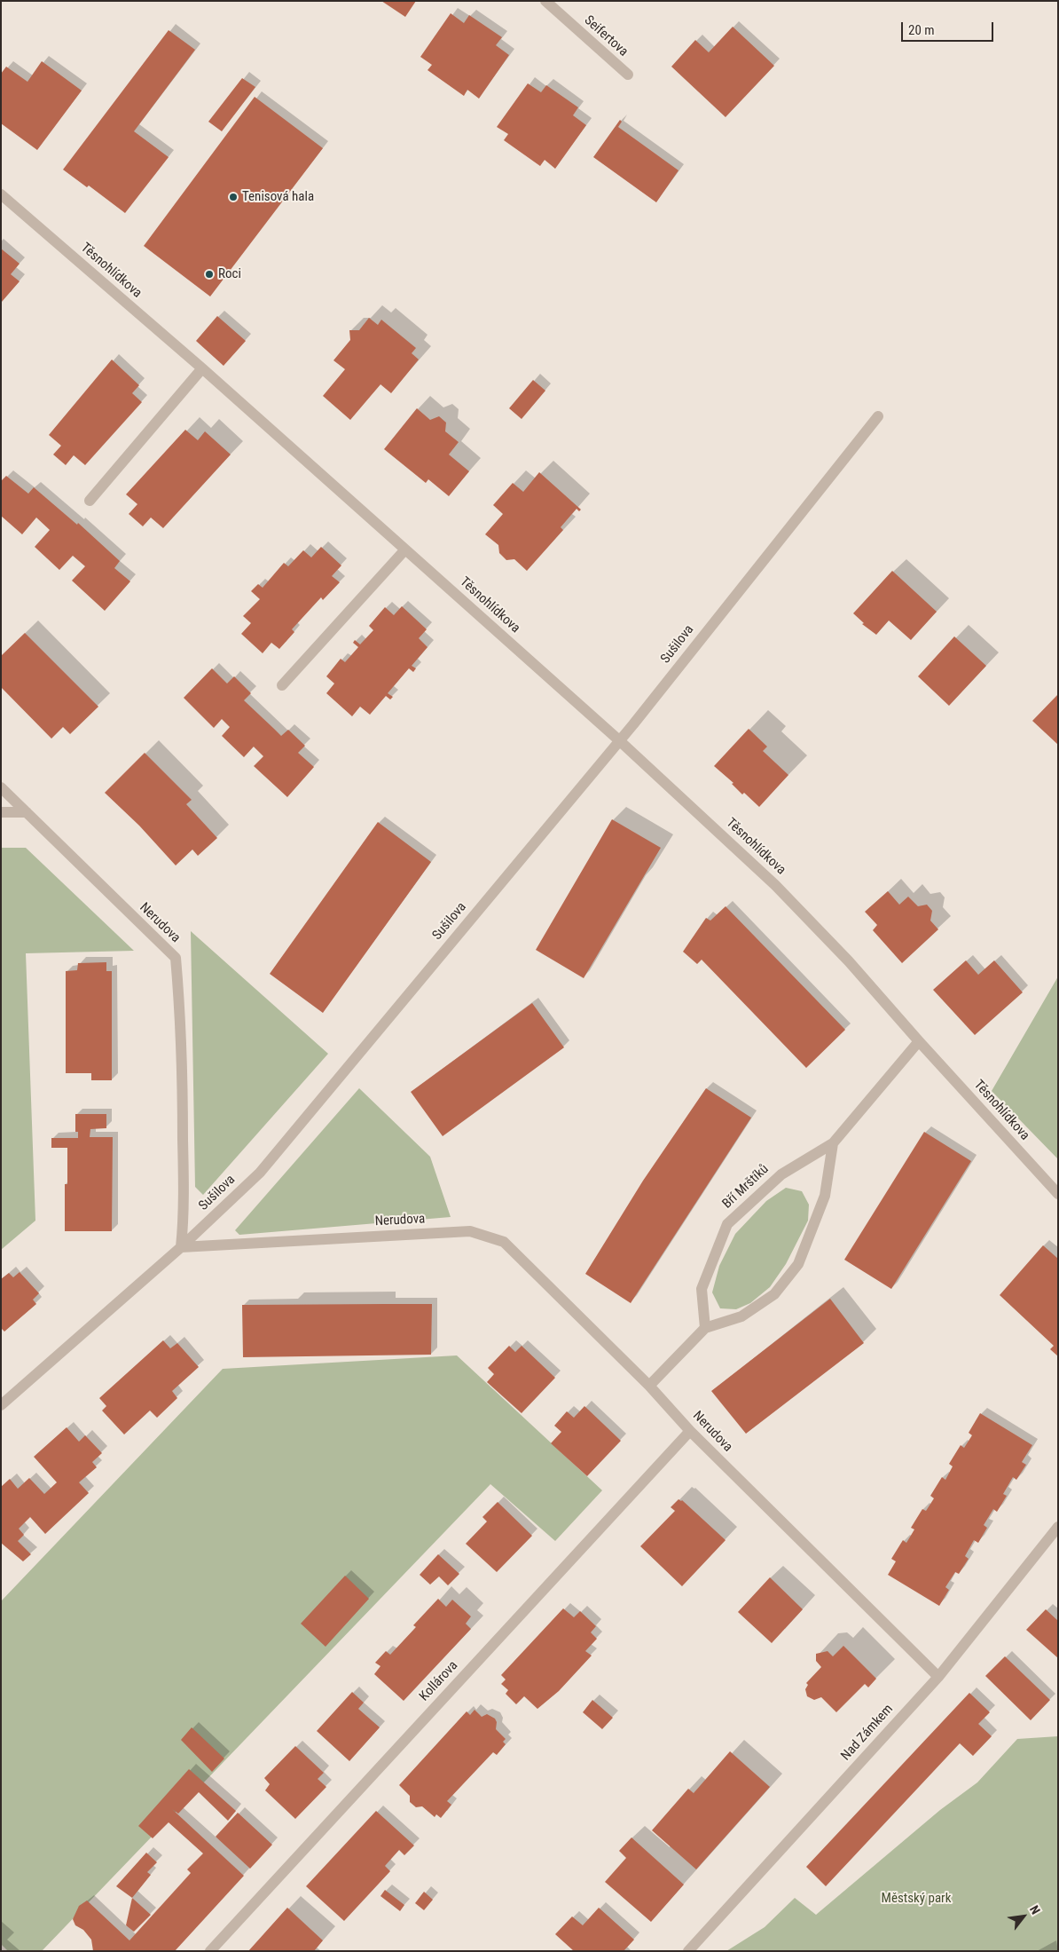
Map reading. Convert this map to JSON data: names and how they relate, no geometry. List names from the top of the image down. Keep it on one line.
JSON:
{"streets":{"street":["Seifertova","Těsnohlídkova","Sušilova","Nerudova","Bří Mrštíků","Kollárova","Nad Zámkem"]},"crossings":[["Těsnohlídkova","Sušilova"],["Těsnohlídkova","Bří Mrštíků"],["Sušilova","Nerudova"],["Nerudova","Kollárova"],["Nerudova","Nad Zámkem"]],"parks":["Městský park"],"places":["Tenisová hala","Roci"],"scale_bar":"20 m","north":"top right"}
